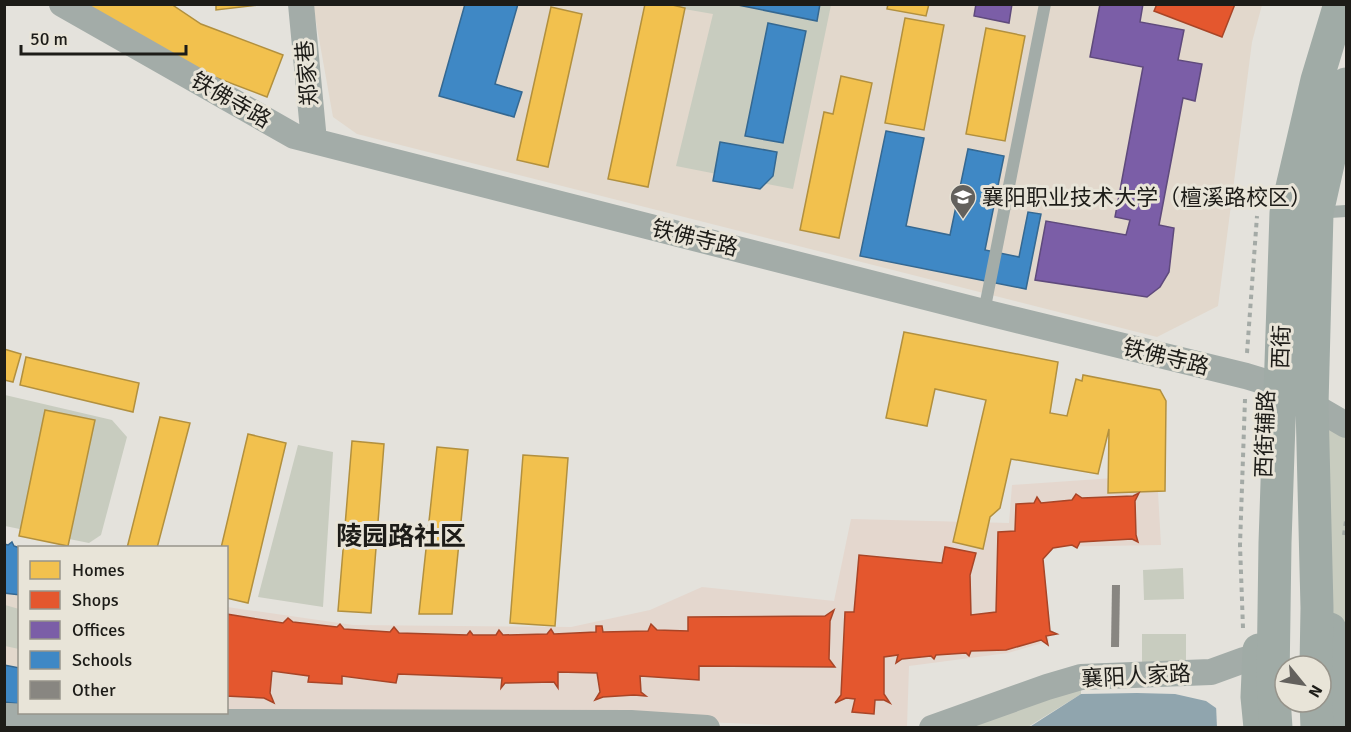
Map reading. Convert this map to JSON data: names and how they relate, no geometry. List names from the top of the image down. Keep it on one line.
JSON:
{"streets":{"main road":["西街","西街辅路"],"street":["郑家巷","铁佛寺路","襄阳人家路"]},"crossings":[["郑家巷","铁佛寺路"],["铁佛寺路","西街"],["铁佛寺路","西街辅路"],["西街","西街辅路"],["西街","襄阳人家路"]],"districts":["陵园路社区"],"places":{"school or university":["襄阳职业技术大学（檀溪路校区）"]},"legend":["Homes","Shops","Offices","Schools","Other"],"scale_bar":"50 m","north":"bottom right"}
